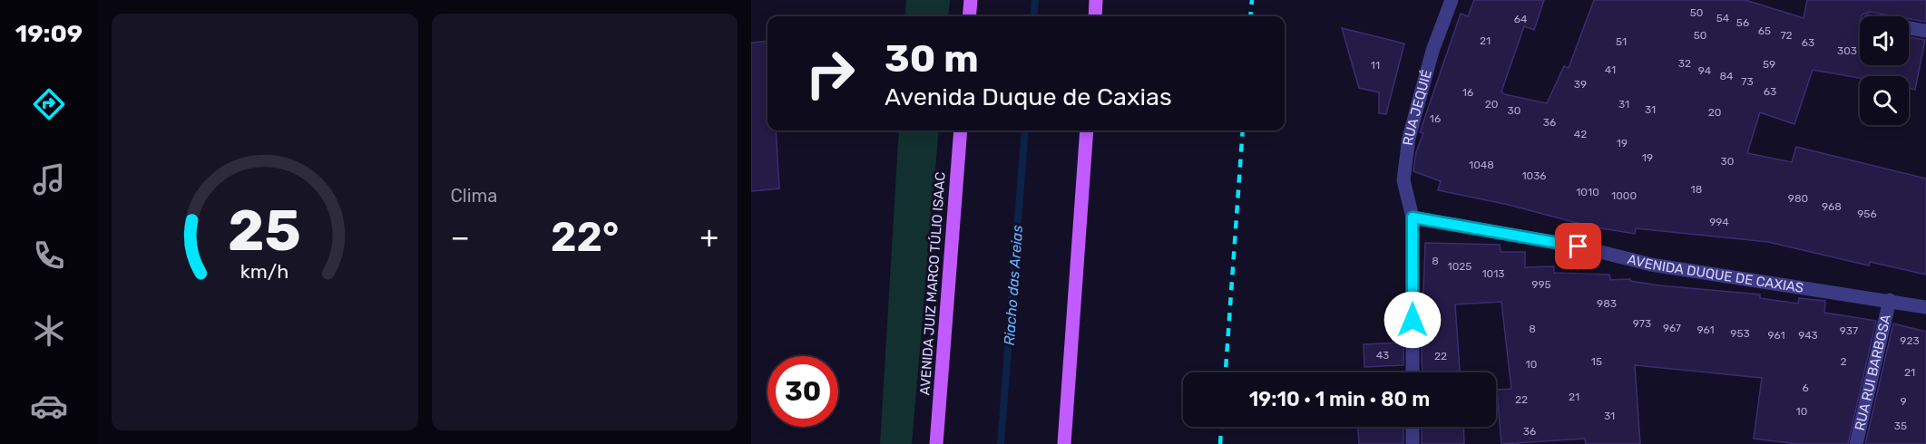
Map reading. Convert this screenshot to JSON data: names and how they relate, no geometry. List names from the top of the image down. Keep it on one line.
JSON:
{"streets":{"main road":["AVENIDA JUIZ MARCO TÚLIO ISAAC"],"street":["RUA JEQUIÉ","AVENIDA DUQUE DE CAXIAS","RUA RUI BARBOSA"]},"crossings":[["RUA JEQUIÉ","AVENIDA DUQUE DE CAXIAS"],["AVENIDA DUQUE DE CAXIAS","RUA RUI BARBOSA"]],"water":["Riacho das Areias"],"house_numbers":["50","54","64","56","65","50","72","21","51","63","303","32","59","11","41","94","84","73","39","63","16","20","31","31","30","20","16","36","42","19","19","30","1048","1036","18","1010","1000","980","968","956","994","8","1025","1013","995","983","973","967","8","961","937","953","961","943","923","43","22","15","2","10","21","6","21","22","9","10","31","35","36"],"page":{"tabs":"19:09","tile":"Clima","turn":["30 m","Avenida Duque de Caxias"],"heat":["−","22°","+"],"limit":"30","trip":"19:10 · 1 min · 80 m","gauge":["25","km/h"]}}
